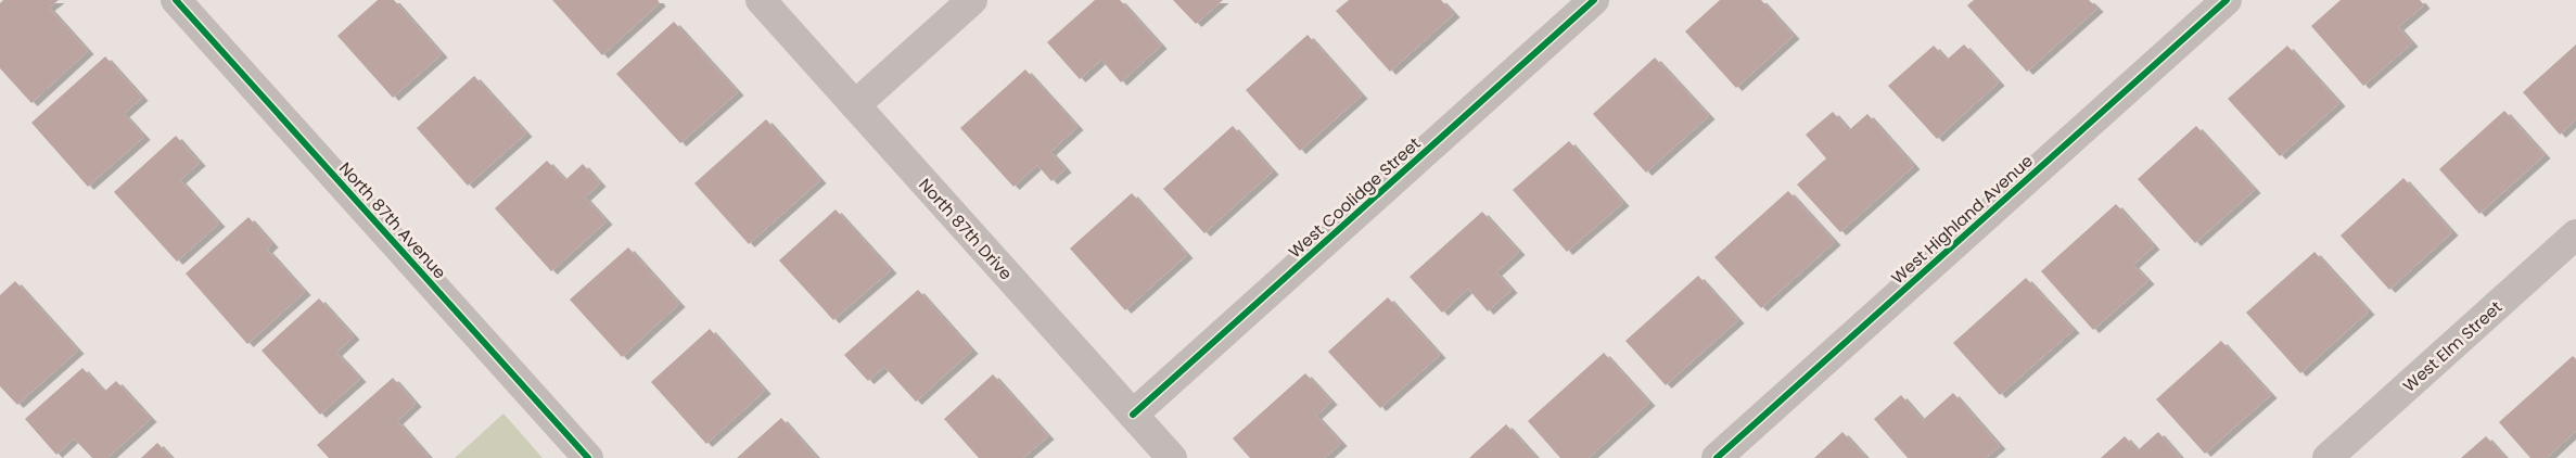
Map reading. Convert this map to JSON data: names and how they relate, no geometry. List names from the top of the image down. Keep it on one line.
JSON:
{"streets":{"street":["West Coolidge Street","West Highland Avenue","North 87th Avenue","North 87th Drive","West Elm Street"]},"crossings":[["West Coolidge Street","North 87th Drive"]]}
